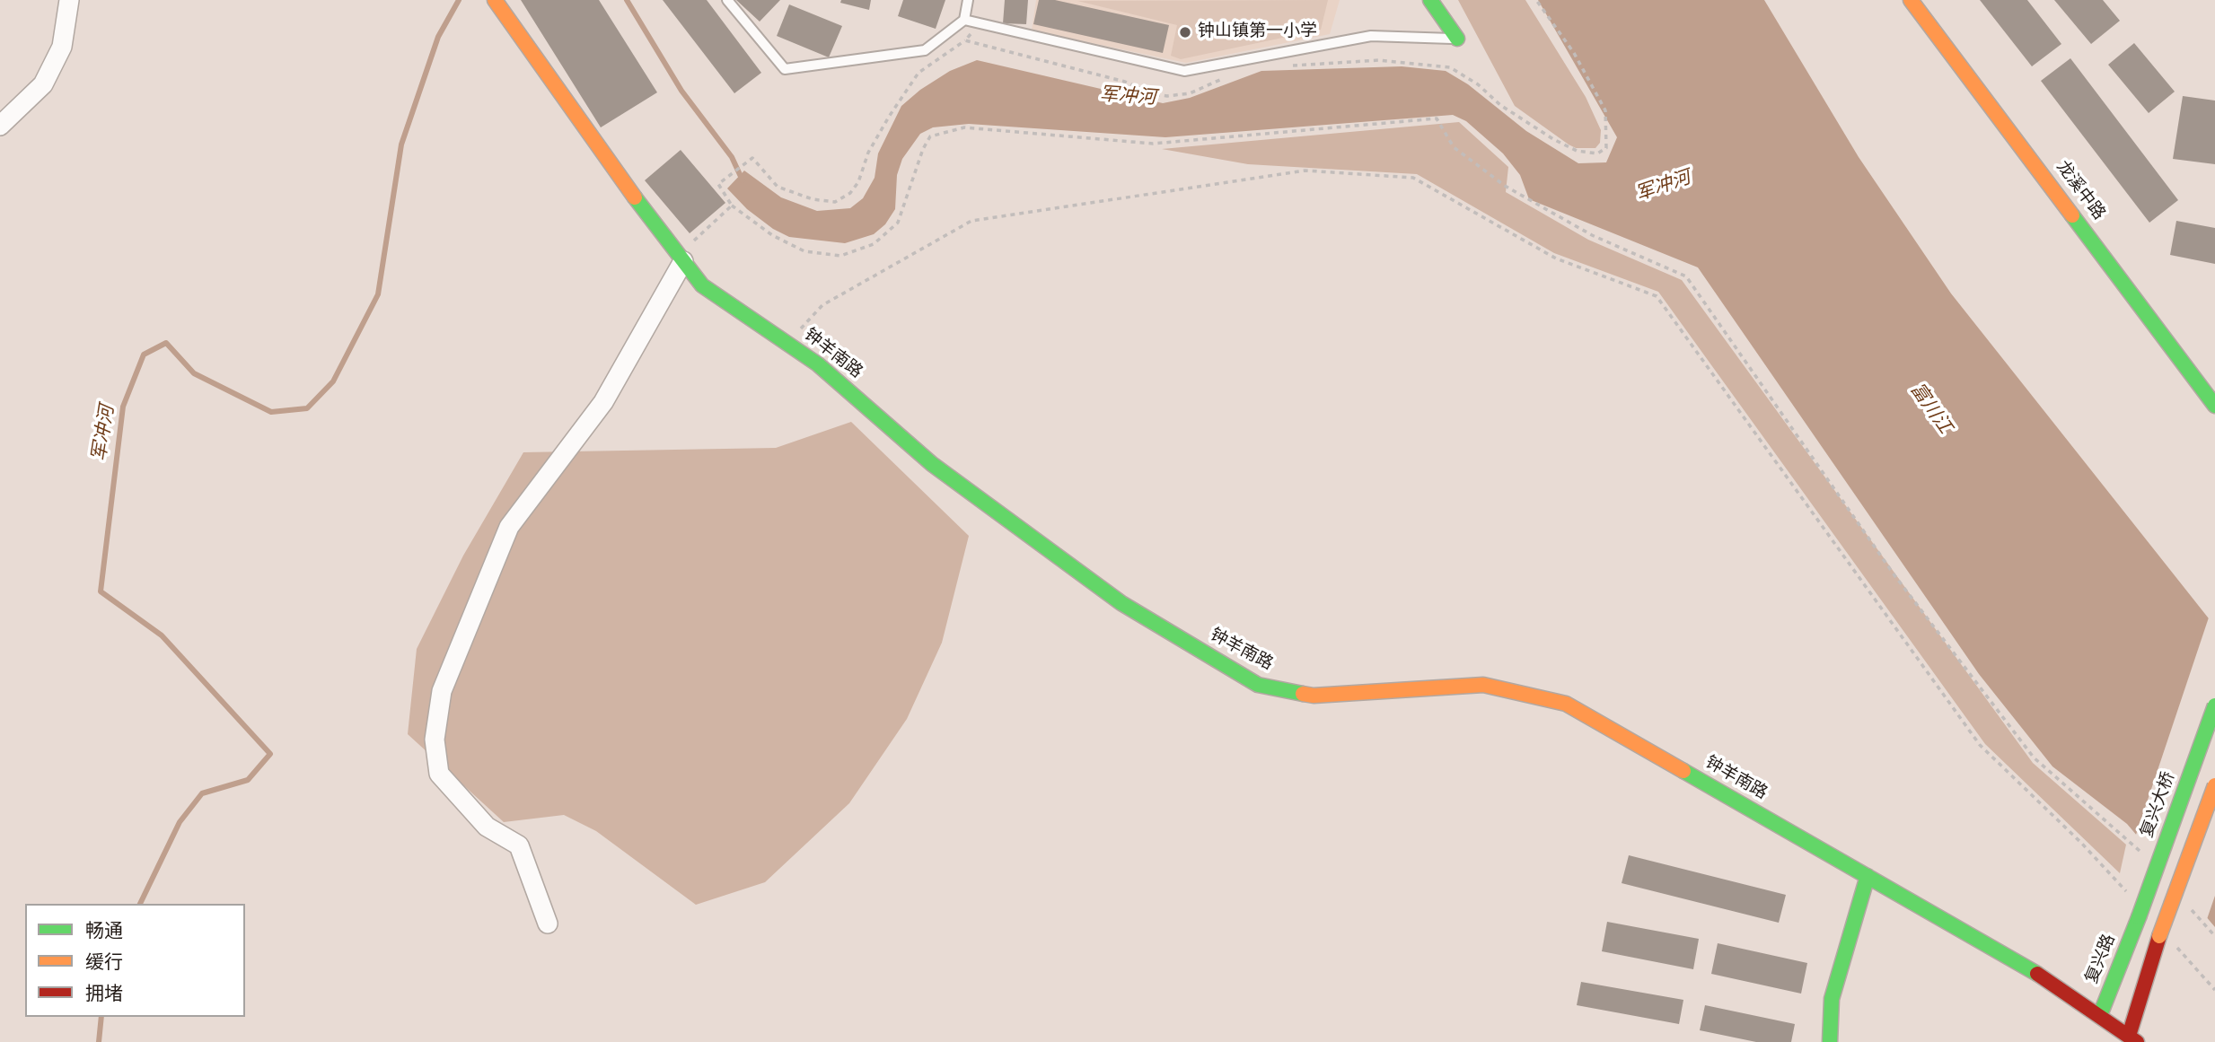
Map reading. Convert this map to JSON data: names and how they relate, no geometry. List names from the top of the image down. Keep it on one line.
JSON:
{"streets":{"main road":["龙溪中路","钟羊南路","复兴大桥","复兴路"]},"crossings":[["钟羊南路","复兴路"],["复兴大桥","复兴路"]],"water":["军冲河","富川江"],"places":["钟山镇第一小学"],"legend":["畅通","缓行","拥堵"]}
